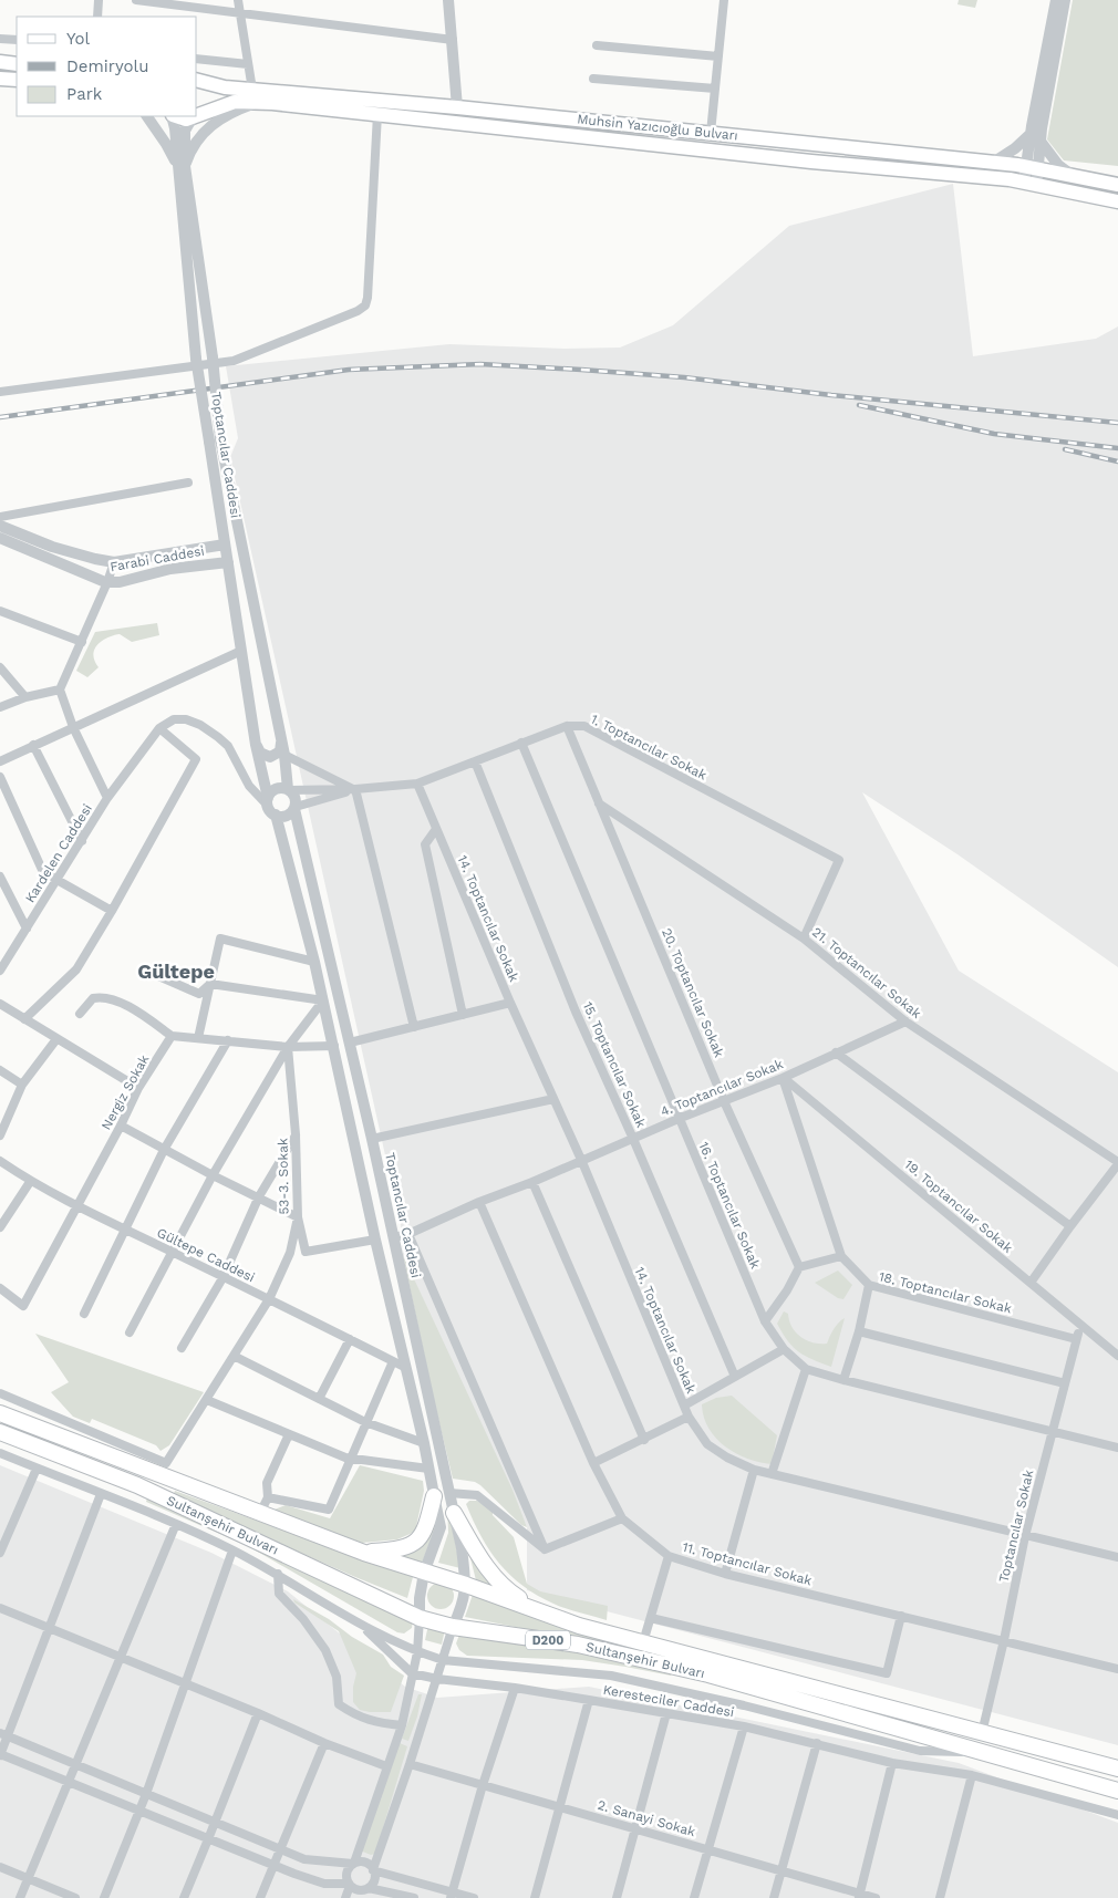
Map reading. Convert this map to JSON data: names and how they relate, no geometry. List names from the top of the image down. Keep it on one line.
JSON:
{"streets":{"highway":["Sultanşehir Bulvarı","D200"],"main road":["Muhsin Yazıcıoğlu Bulvarı"],"street":["Toptancılar Caddesi","Farabi Caddesi","1. Toptancılar Sokak","Kardelen Caddesi","14. Toptancılar Sokak","21. Toptancılar Sokak","20. Toptancılar Sokak","15. Toptancılar Sokak","4. Toptancılar Sokak","Nergiz Sokak","53-3. Sokak","16. Toptancılar Sokak","19. Toptancılar Sokak","Gültepe Caddesi","18. Toptancılar Sokak","Toptancılar Sokak","11. Toptancılar Sokak","Keresteciler Caddesi","2. Sanayi Sokak"]},"crossings":[["Toptancılar Caddesi","Farabi Caddesi"],["Toptancılar Caddesi","4. Toptancılar Sokak"],["Toptancılar Caddesi","Sultanşehir Bulvarı"],["1. Toptancılar Sokak","21. Toptancılar Sokak"],["1. Toptancılar Sokak","20. Toptancılar Sokak"],["14. Toptancılar Sokak","4. Toptancılar Sokak"],["14. Toptancılar Sokak","Toptancılar Sokak"],["21. Toptancılar Sokak","20. Toptancılar Sokak"],["21. Toptancılar Sokak","4. Toptancılar Sokak"],["20. Toptancılar Sokak","4. Toptancılar Sokak"],["15. Toptancılar Sokak","4. Toptancılar Sokak"],["4. Toptancılar Sokak","16. Toptancılar Sokak"],["4. Toptancılar Sokak","19. Toptancılar Sokak"],["4. Toptancılar Sokak","18. Toptancılar Sokak"],["4. Toptancılar Sokak","11. Toptancılar Sokak"],["Nergiz Sokak","Gültepe Caddesi"],["53-3. Sokak","Gültepe Caddesi"],["16. Toptancılar Sokak","Toptancılar Sokak"],["19. Toptancılar Sokak","18. Toptancılar Sokak"],["19. Toptancılar Sokak","Toptancılar Sokak"],["18. Toptancılar Sokak","Toptancılar Sokak"],["Sultanşehir Bulvarı","Toptancılar Sokak"],["Toptancılar Sokak","11. Toptancılar Sokak"]],"districts":["Gültepe"],"legend":["Yol","Demiryolu","Park"]}
